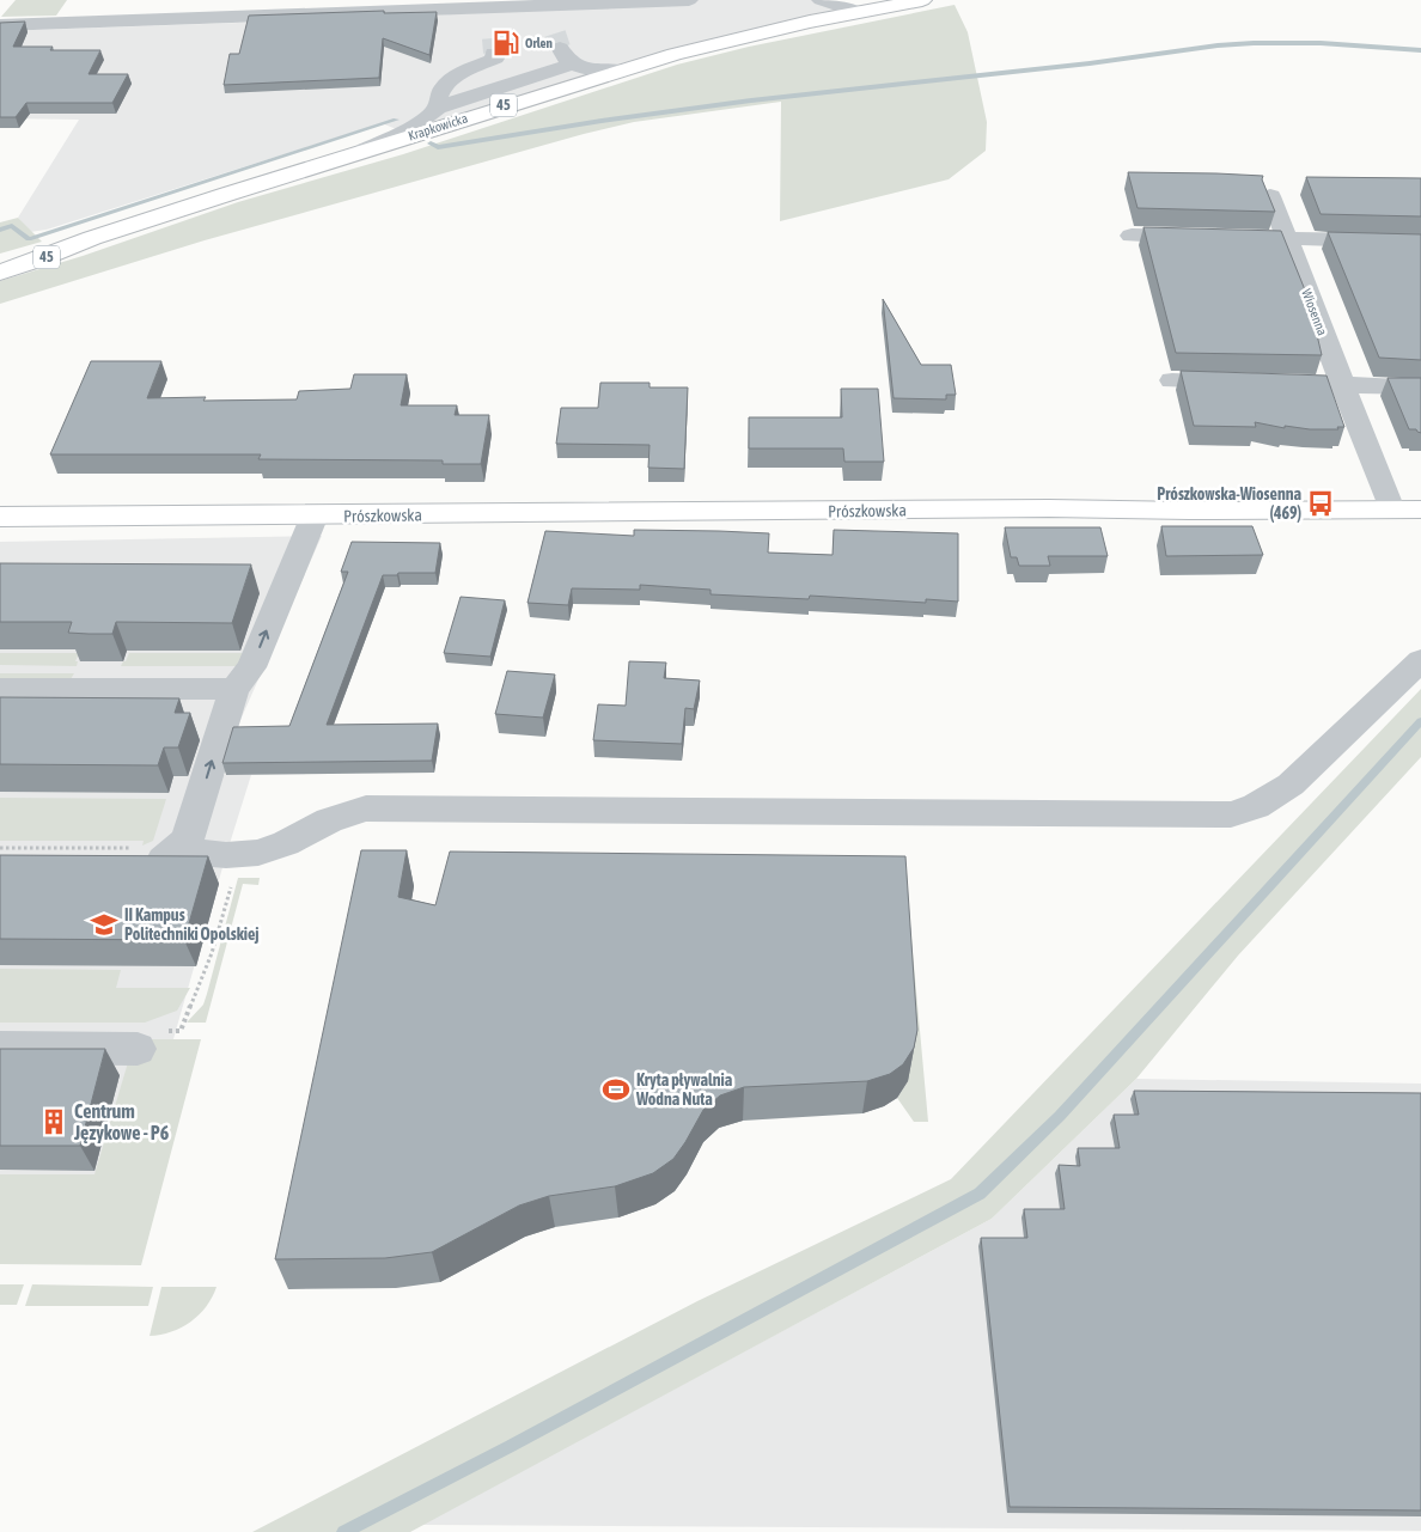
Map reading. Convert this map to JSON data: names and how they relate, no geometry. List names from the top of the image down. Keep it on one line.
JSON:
{"streets":{"main road":["45","Krapkowicka","Prószkowska"],"street":["Wiosenna"]},"crossings":[["Wiosenna","Prószkowska"]],"places":{"fuel station":["Orlen"],"bus stop":["Prószkowska-Wiosenna (469)"],"school or university":["II Kampus Politechniki Opolskiej"],"sports":["Kryta pływalnia Wodna Nuta"],"building":["Centrum Językowe - P6"]}}
